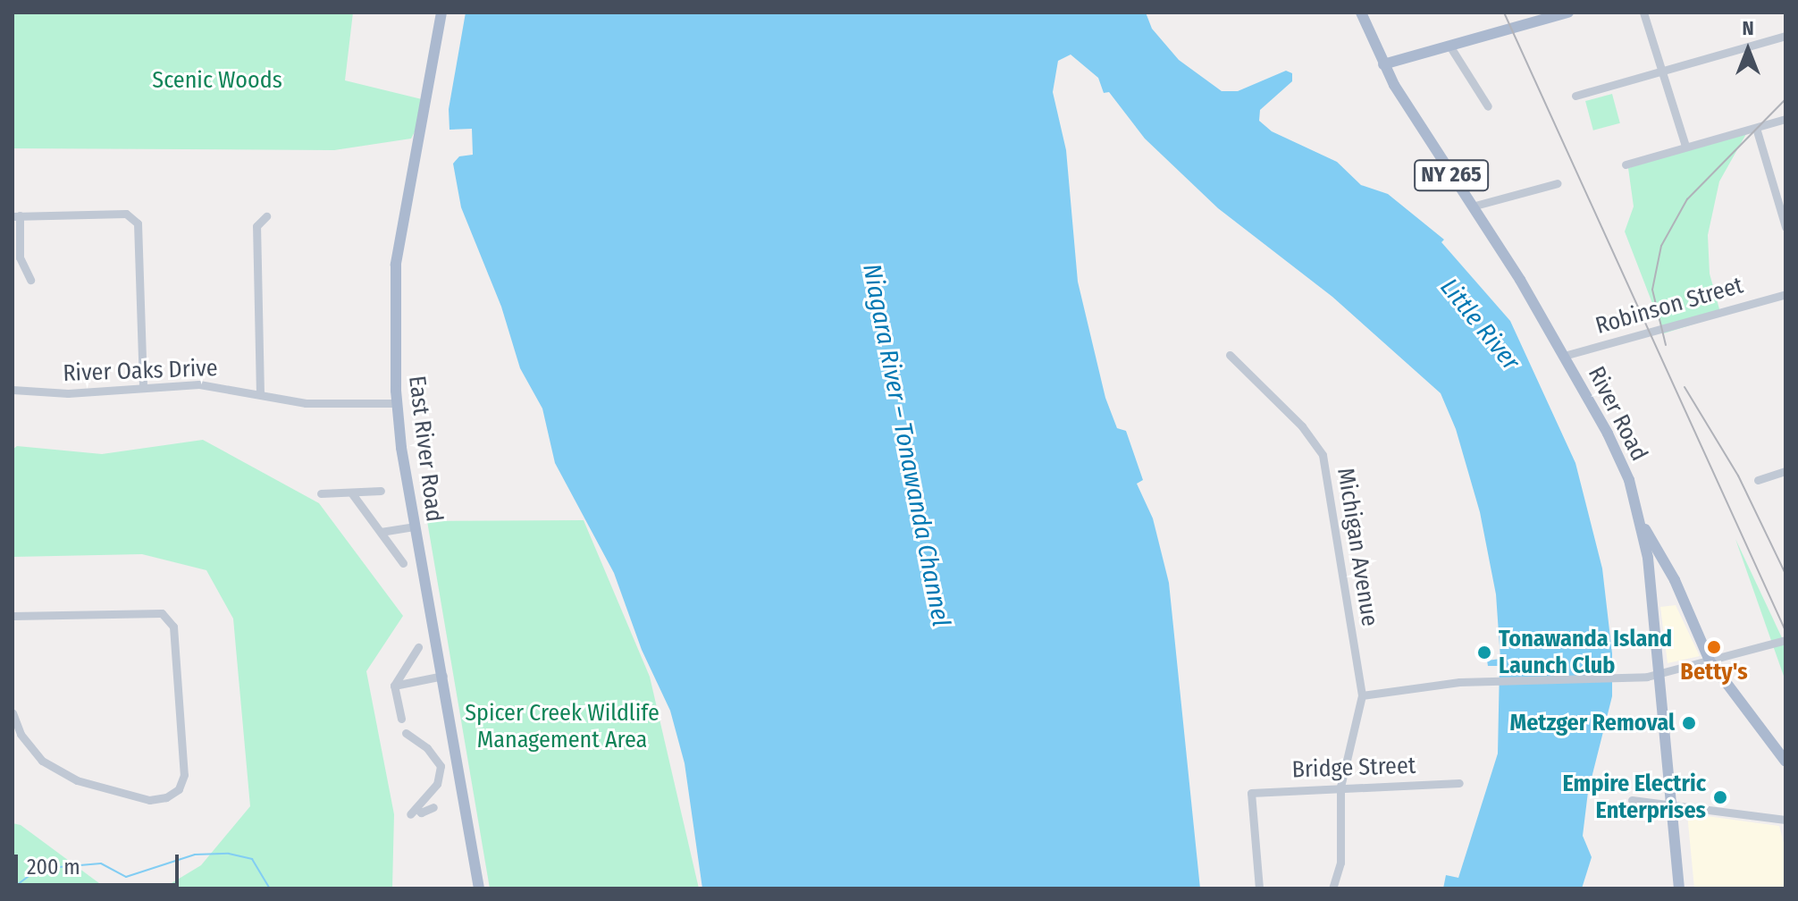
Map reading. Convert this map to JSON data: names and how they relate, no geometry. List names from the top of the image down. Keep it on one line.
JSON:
{"streets":{"main road":["NY 265","River Road","East River Road"],"street":["Robinson Street","River Oaks Drive","Michigan Avenue","Bridge Street"]},"crossings":[["Robinson Street","River Road"],["River Oaks Drive","East River Road"]],"water":["Little River","Niagara River – Tonawanda Channel"],"parks":["Scenic Woods","Spicer Creek Wildlife Management Area"],"places":["Betty's","Tonawanda Island Launch Club","Metzger Removal","Empire Electric Enterprises"],"scale_bar":"200 m","north":"top"}
